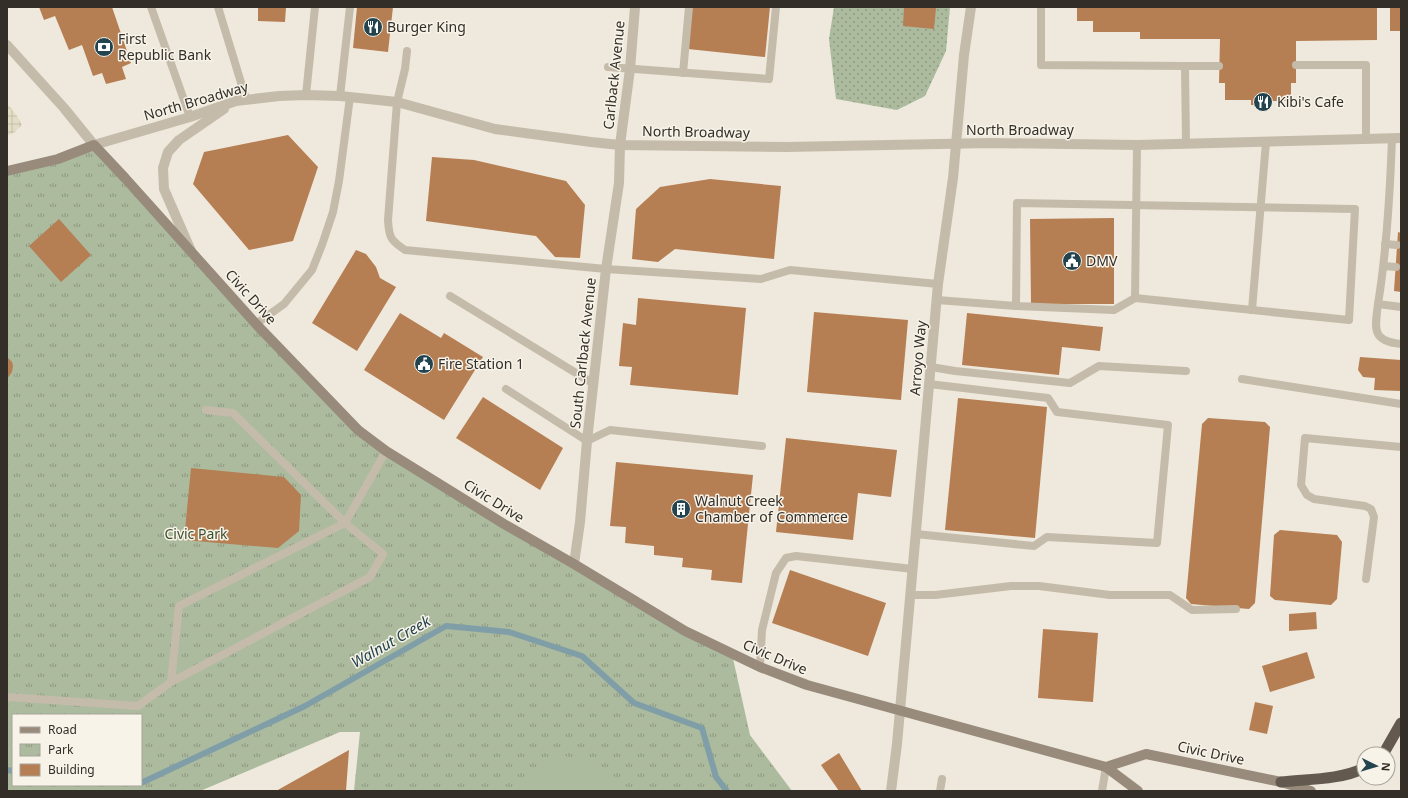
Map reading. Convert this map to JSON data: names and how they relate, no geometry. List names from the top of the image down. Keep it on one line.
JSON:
{"streets":{"main road":["North Broadway","Civic Drive"],"street":["Carlback Avenue","South Carlback Avenue","Arroyo Way"]},"crossings":[["Carlback Avenue","North Broadway"],["Carlback Avenue","South Carlback Avenue"],["North Broadway","Civic Drive"],["North Broadway","South Carlback Avenue"],["North Broadway","Arroyo Way"],["Civic Drive","South Carlback Avenue"],["Civic Drive","Arroyo Way"]],"water":["Walnut Creek"],"parks":["Civic Park"],"places":{"restaurant":["Burger King","Kibi's Cafe"],"bank":["First Republic Bank"],"public building":["DMV","Fire Station 1"],"building":["Walnut Creek Chamber of Commerce"]},"legend":["Road","Park","Building"],"north":"right"}
